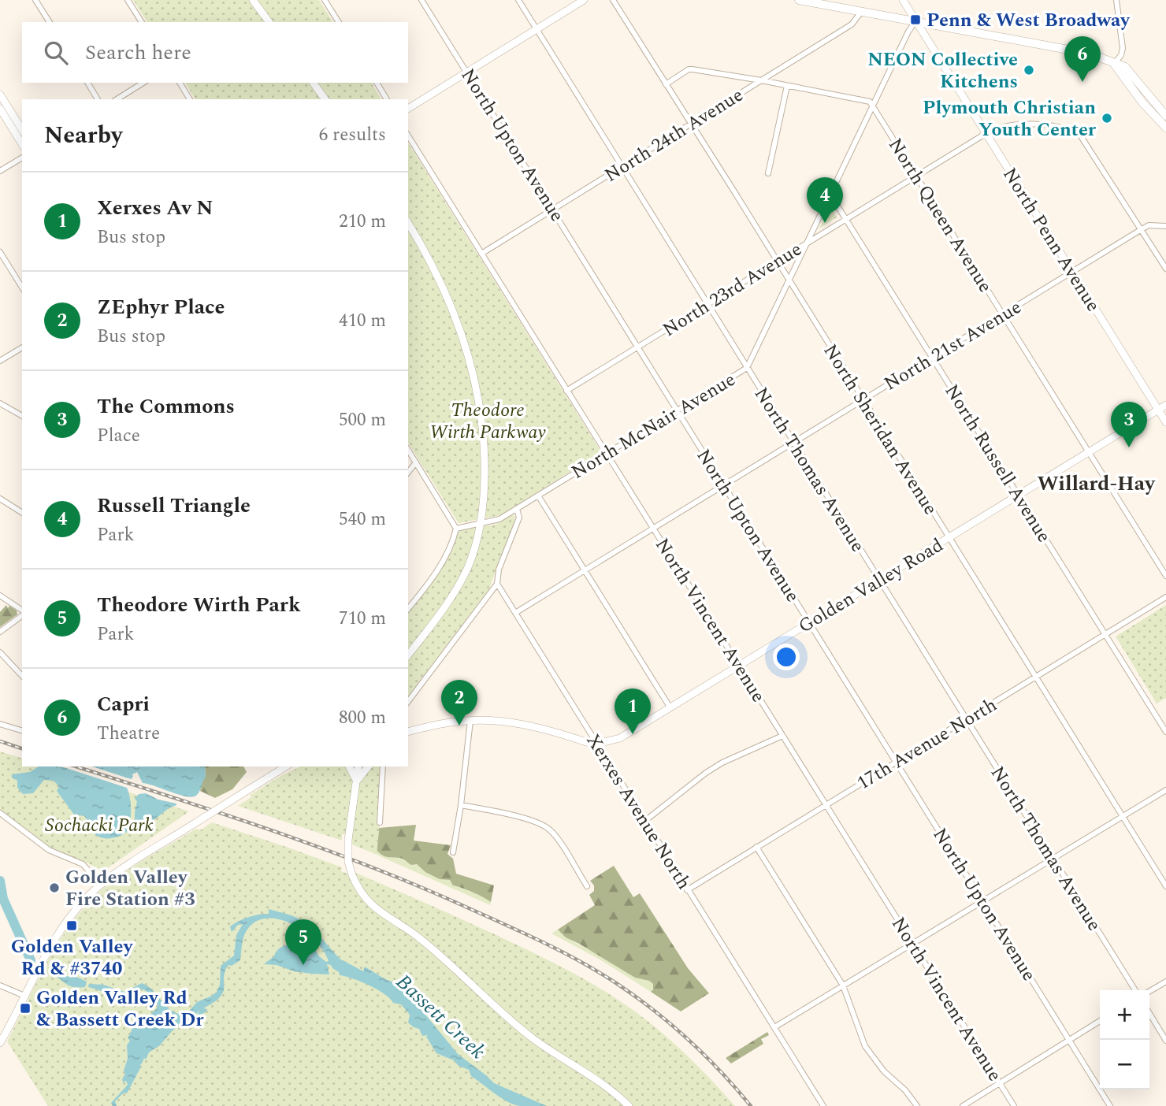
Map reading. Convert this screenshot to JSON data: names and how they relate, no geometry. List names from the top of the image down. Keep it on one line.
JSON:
{"streets":{"street":["North 24th Avenue","North Upton Avenue","North Queen Avenue","North Penn Avenue","North 23rd Avenue","North 21st Avenue","North McNair Avenue","North Sheridan Avenue","North Russell Avenue","North Thomas Avenue","Golden Valley Road","North Vincent Avenue","17th Avenue North","Xerxes Avenue North"]},"crossings":[["North 24th Avenue","North Upton Avenue"],["North 24th Avenue","North Sheridan Avenue"],["North 24th Avenue","North Thomas Avenue"],["North 24th Avenue","North Vincent Avenue"],["North Upton Avenue","North 23rd Avenue"],["North Upton Avenue","North 21st Avenue"],["North Upton Avenue","North McNair Avenue"],["North Upton Avenue","Golden Valley Road"],["North Upton Avenue","17th Avenue North"],["North Queen Avenue","North 23rd Avenue"],["North Queen Avenue","North 21st Avenue"],["North Queen Avenue","North McNair Avenue"],["North Queen Avenue","Golden Valley Road"],["North Penn Avenue","North 23rd Avenue"],["North Penn Avenue","North 21st Avenue"],["North Penn Avenue","North McNair Avenue"],["North Penn Avenue","Golden Valley Road"],["North 23rd Avenue","North 21st Avenue"],["North 23rd Avenue","North McNair Avenue"],["North 23rd Avenue","North Sheridan Avenue"],["North 23rd Avenue","North Russell Avenue"],["North 23rd Avenue","North Thomas Avenue"],["North 23rd Avenue","North Vincent Avenue"],["North 21st Avenue","North Sheridan Avenue"],["North 21st Avenue","North Russell Avenue"],["North 21st Avenue","North Thomas Avenue"],["North 21st Avenue","North Vincent Avenue"],["North 21st Avenue","Xerxes Avenue North"],["North McNair Avenue","North Sheridan Avenue"],["North McNair Avenue","North Russell Avenue"],["North McNair Avenue","North Thomas Avenue"],["North McNair Avenue","North Vincent Avenue"],["North Sheridan Avenue","Golden Valley Road"],["North Sheridan Avenue","17th Avenue North"],["North Russell Avenue","Golden Valley Road"],["North Russell Avenue","17th Avenue North"],["North Thomas Avenue","Golden Valley Road"],["North Thomas Avenue","17th Avenue North"],["Golden Valley Road","North Vincent Avenue"],["Golden Valley Road","Xerxes Avenue North"],["North Vincent Avenue","17th Avenue North"],["17th Avenue North","Xerxes Avenue North"]],"districts":["Willard-Hay"],"water":["Bassett Creek"],"parks":["Theodore Wirth Parkway","Sochacki Park"],"places":{"transit":["Penn & West Broadway","Golden Valley Rd & #3740","Golden Valley Rd & Bassett Creek Dr"],"other":["NEON Collective Kitchens","Plymouth Christian Youth Center","Golden Valley Fire Station #3"]},"page":{"search":"Search here","pins":["6","4","3","2","1","5"],"heading":["Nearby","6 results"],"list":[{"mark":"1","name":"Xerxes Av N","note":"Bus stop","value":"210 m"},{"mark":"2","name":"ZEphyr Place","note":"Bus stop","value":"410 m"},{"mark":"3","name":"The Commons","note":"Place","value":"500 m"},{"mark":"4","name":"Russell Triangle","note":"Park","value":"540 m"},{"mark":"5","name":"Theodore Wirth Park","note":"Park","value":"710 m"},{"mark":"6","name":"Capri","note":"Theatre","value":"800 m"}],"map_buttons":["+","−"]}}
